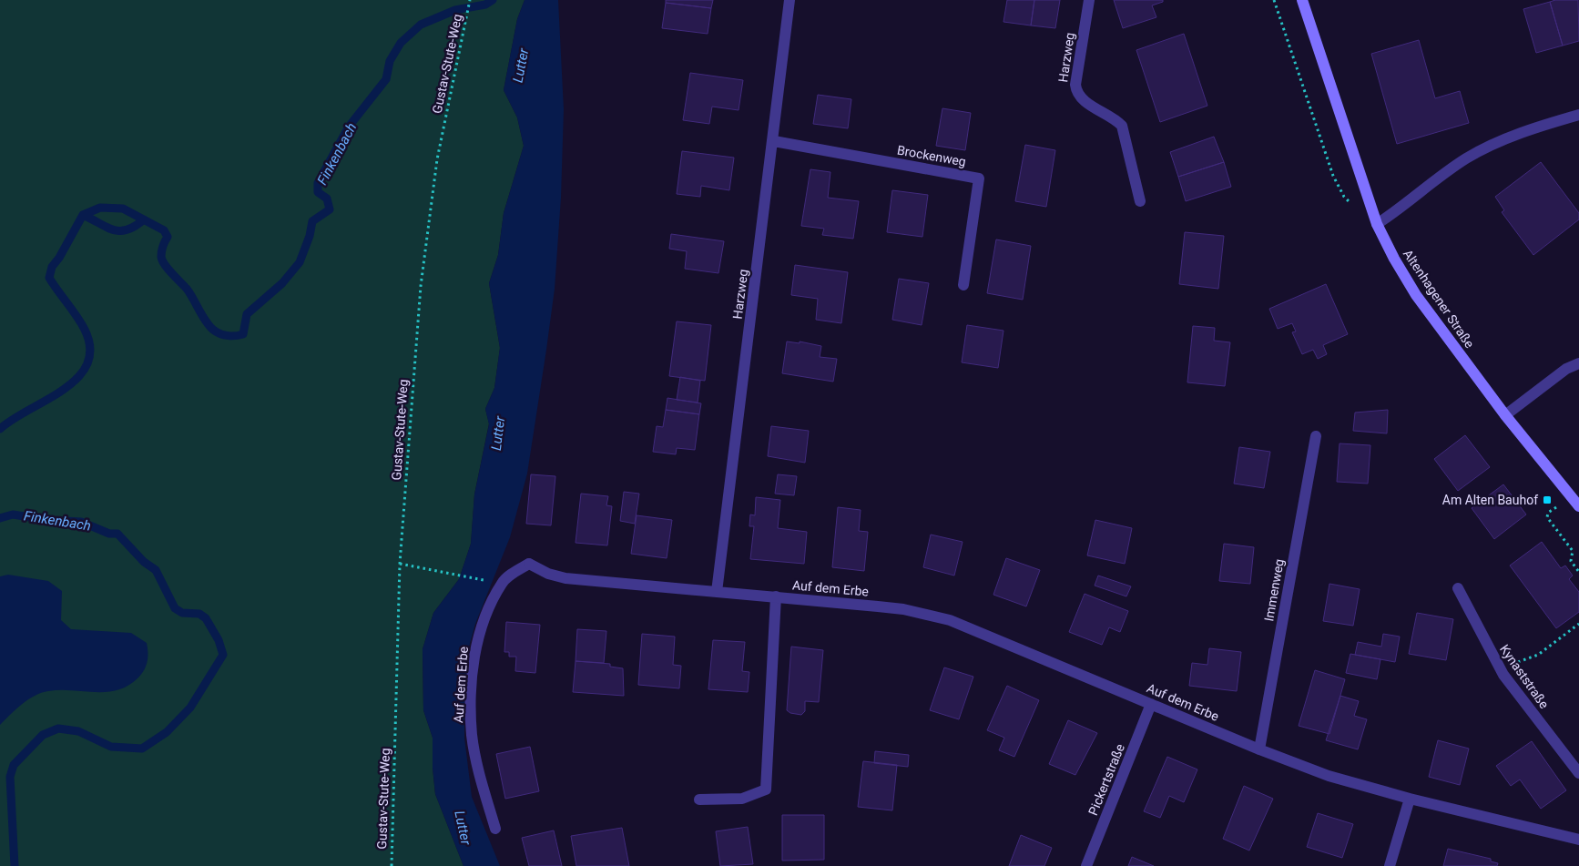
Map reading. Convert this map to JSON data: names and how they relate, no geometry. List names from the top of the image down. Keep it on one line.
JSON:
{"streets":{"main road":["Altenhagener Straße"],"street":["Harzweg","Brockenweg","Auf dem Erbe","Immenweg","Kynaststraße","Pickertstraße"],"path":["Gustav-Stute-Weg"]},"crossings":[["Harzweg","Brockenweg"],["Harzweg","Auf dem Erbe"],["Auf dem Erbe","Immenweg"],["Auf dem Erbe","Pickertstraße"]],"water":["Lutter","Finkenbach"],"places":{"transit":["Am Alten Bauhof"]}}
